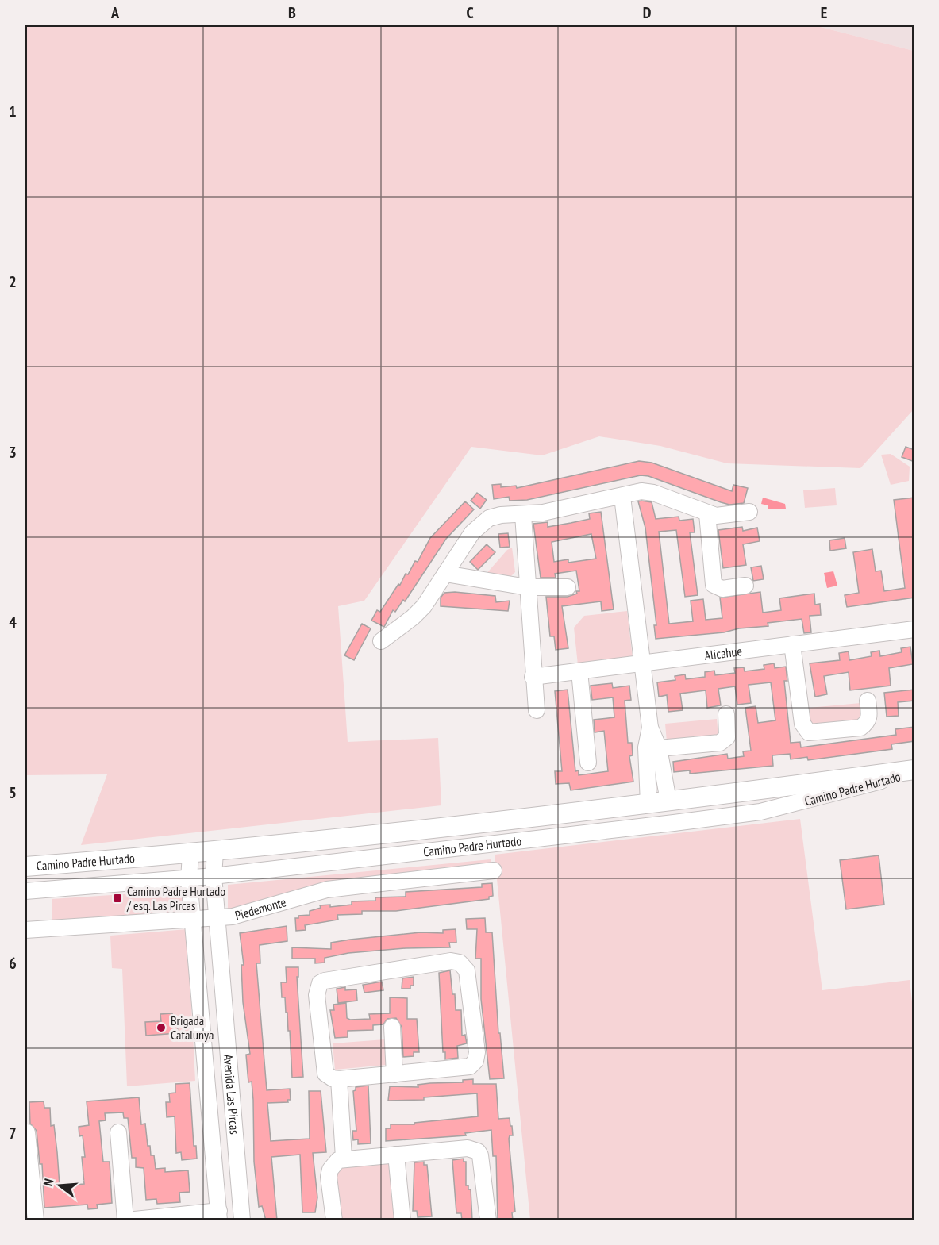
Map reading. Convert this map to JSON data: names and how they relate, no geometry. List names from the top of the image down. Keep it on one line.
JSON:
{"streets":{"main road":["Camino Padre Hurtado"],"street":["Alicahue","Piedemonte","Avenida Las Pircas"]},"crossings":[["Camino Padre Hurtado","Avenida Las Pircas"],["Piedemonte","Avenida Las Pircas"]],"places":{"transit":["Camino Padre Hurtado / esq. Las Pircas"],"other":["Brigada Catalunya"]},"north":"left","grid":{"columns":["A","B","C","D","E"],"rows":["1","2","3","4","5","6","7"]}}
